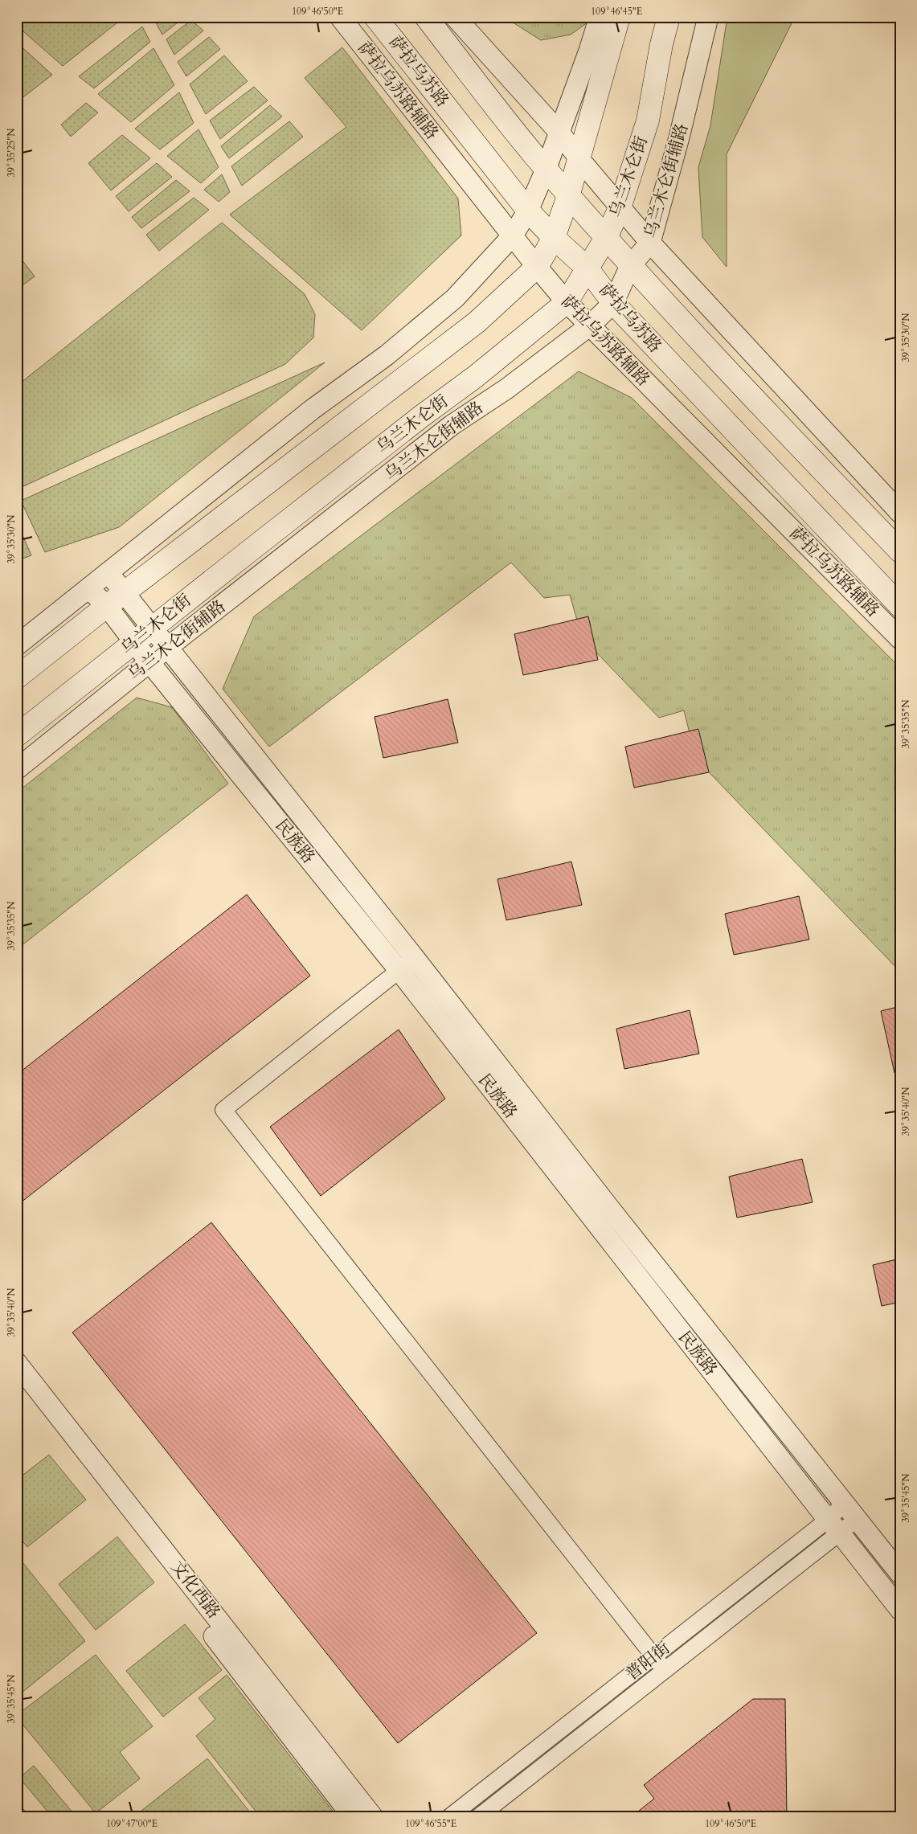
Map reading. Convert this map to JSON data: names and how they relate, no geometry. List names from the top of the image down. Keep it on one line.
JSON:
{"streets":{"main road":["萨拉乌苏路","乌兰木仑街"],"street":["萨拉乌苏路辅路","乌兰木仑街辅路","民族路","文化西路","普阳街"]},"crossings":[["萨拉乌苏路","乌兰木仑街"],["萨拉乌苏路","乌兰木仑街辅路"],["萨拉乌苏路辅路","乌兰木仑街"],["萨拉乌苏路辅路","乌兰木仑街辅路"],["乌兰木仑街","民族路"],["乌兰木仑街辅路","民族路"],["民族路","普阳街"]],"coordinates":["109°46'50\"E","109°46'45\"E","39°35'25\"N","39°35'30\"N","39°35'35\"N","39°35'40\"N","39°35'45\"N","109°47'00\"E","109°46'55\"E"]}
